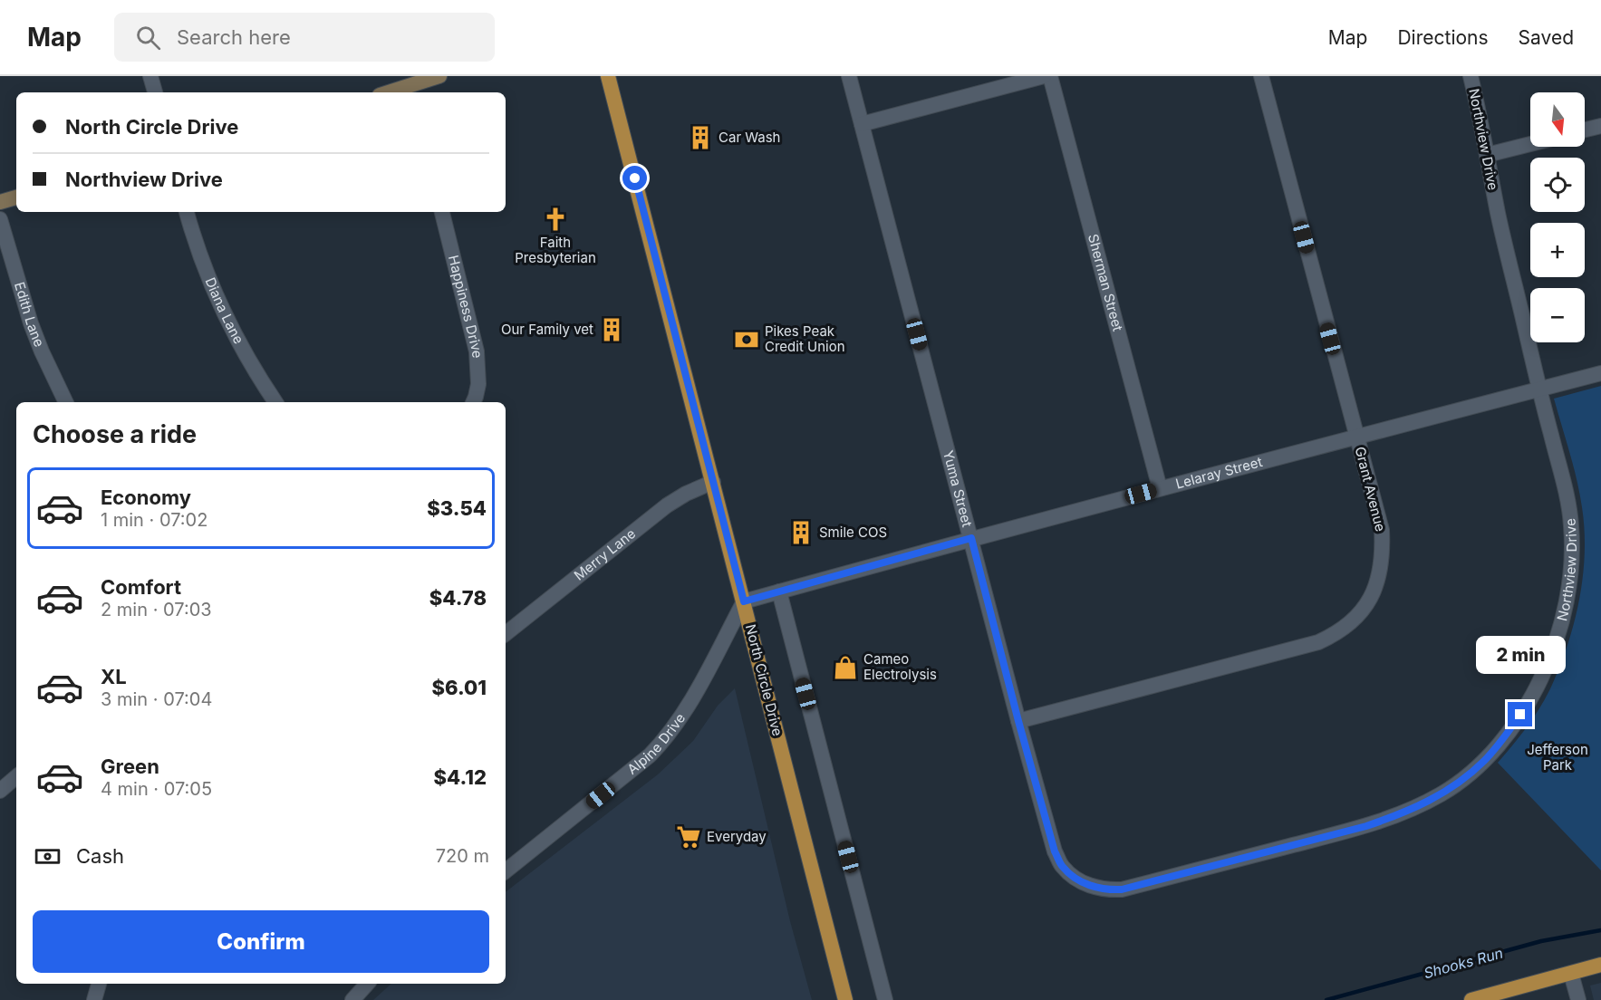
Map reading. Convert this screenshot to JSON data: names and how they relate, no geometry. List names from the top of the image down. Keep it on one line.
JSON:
{"streets":{"main road":["North Circle Drive"],"street":["Northview Drive","Sherman Street","Happiness Drive","Diana Lane","Edith Lane","Lelaray Street","Yuma Street","Grant Avenue","Merry Lane","Alpine Drive"]},"crossings":[["Northview Drive","Lelaray Street"],["Northview Drive","Yuma Street"],["Sherman Street","Lelaray Street"],["Lelaray Street","Yuma Street"],["Lelaray Street","Grant Avenue"],["Lelaray Street","North Circle Drive"],["Lelaray Street","Alpine Drive"],["Yuma Street","Grant Avenue"],["Merry Lane","North Circle Drive"],["North Circle Drive","Alpine Drive"]],"water":["Shooks Run"],"parks":["Jefferson Park"],"places":{"building":["Car Wash","Our Family vet","Smile COS"],"church":["Faith Presbyterian"],"bank":["Pikes Peak Credit Union"],"shop":["Cameo Electrolysis"],"supermarket":["Everyday"]},"north":"bottom","page":{"header":"Map","search":"Search here","nav":["Map","Directions","Saved"],"map_buttons":["+","−"],"banner":["North Circle Drive","Northview Drive"],"heading":"Choose a ride","list":[{"name":"Economy","note":"1 min · 07:02","value":"$3.54"},{"name":"Comfort","note":"2 min · 07:03","value":"$4.78"},{"name":"XL","note":"3 min · 07:04","value":"$6.01"},{"name":"Green","note":"4 min · 07:05","value":"$4.12"}],"bubble":"2 min","pay":["Cash","720 m"],"buttons":"Confirm"}}
